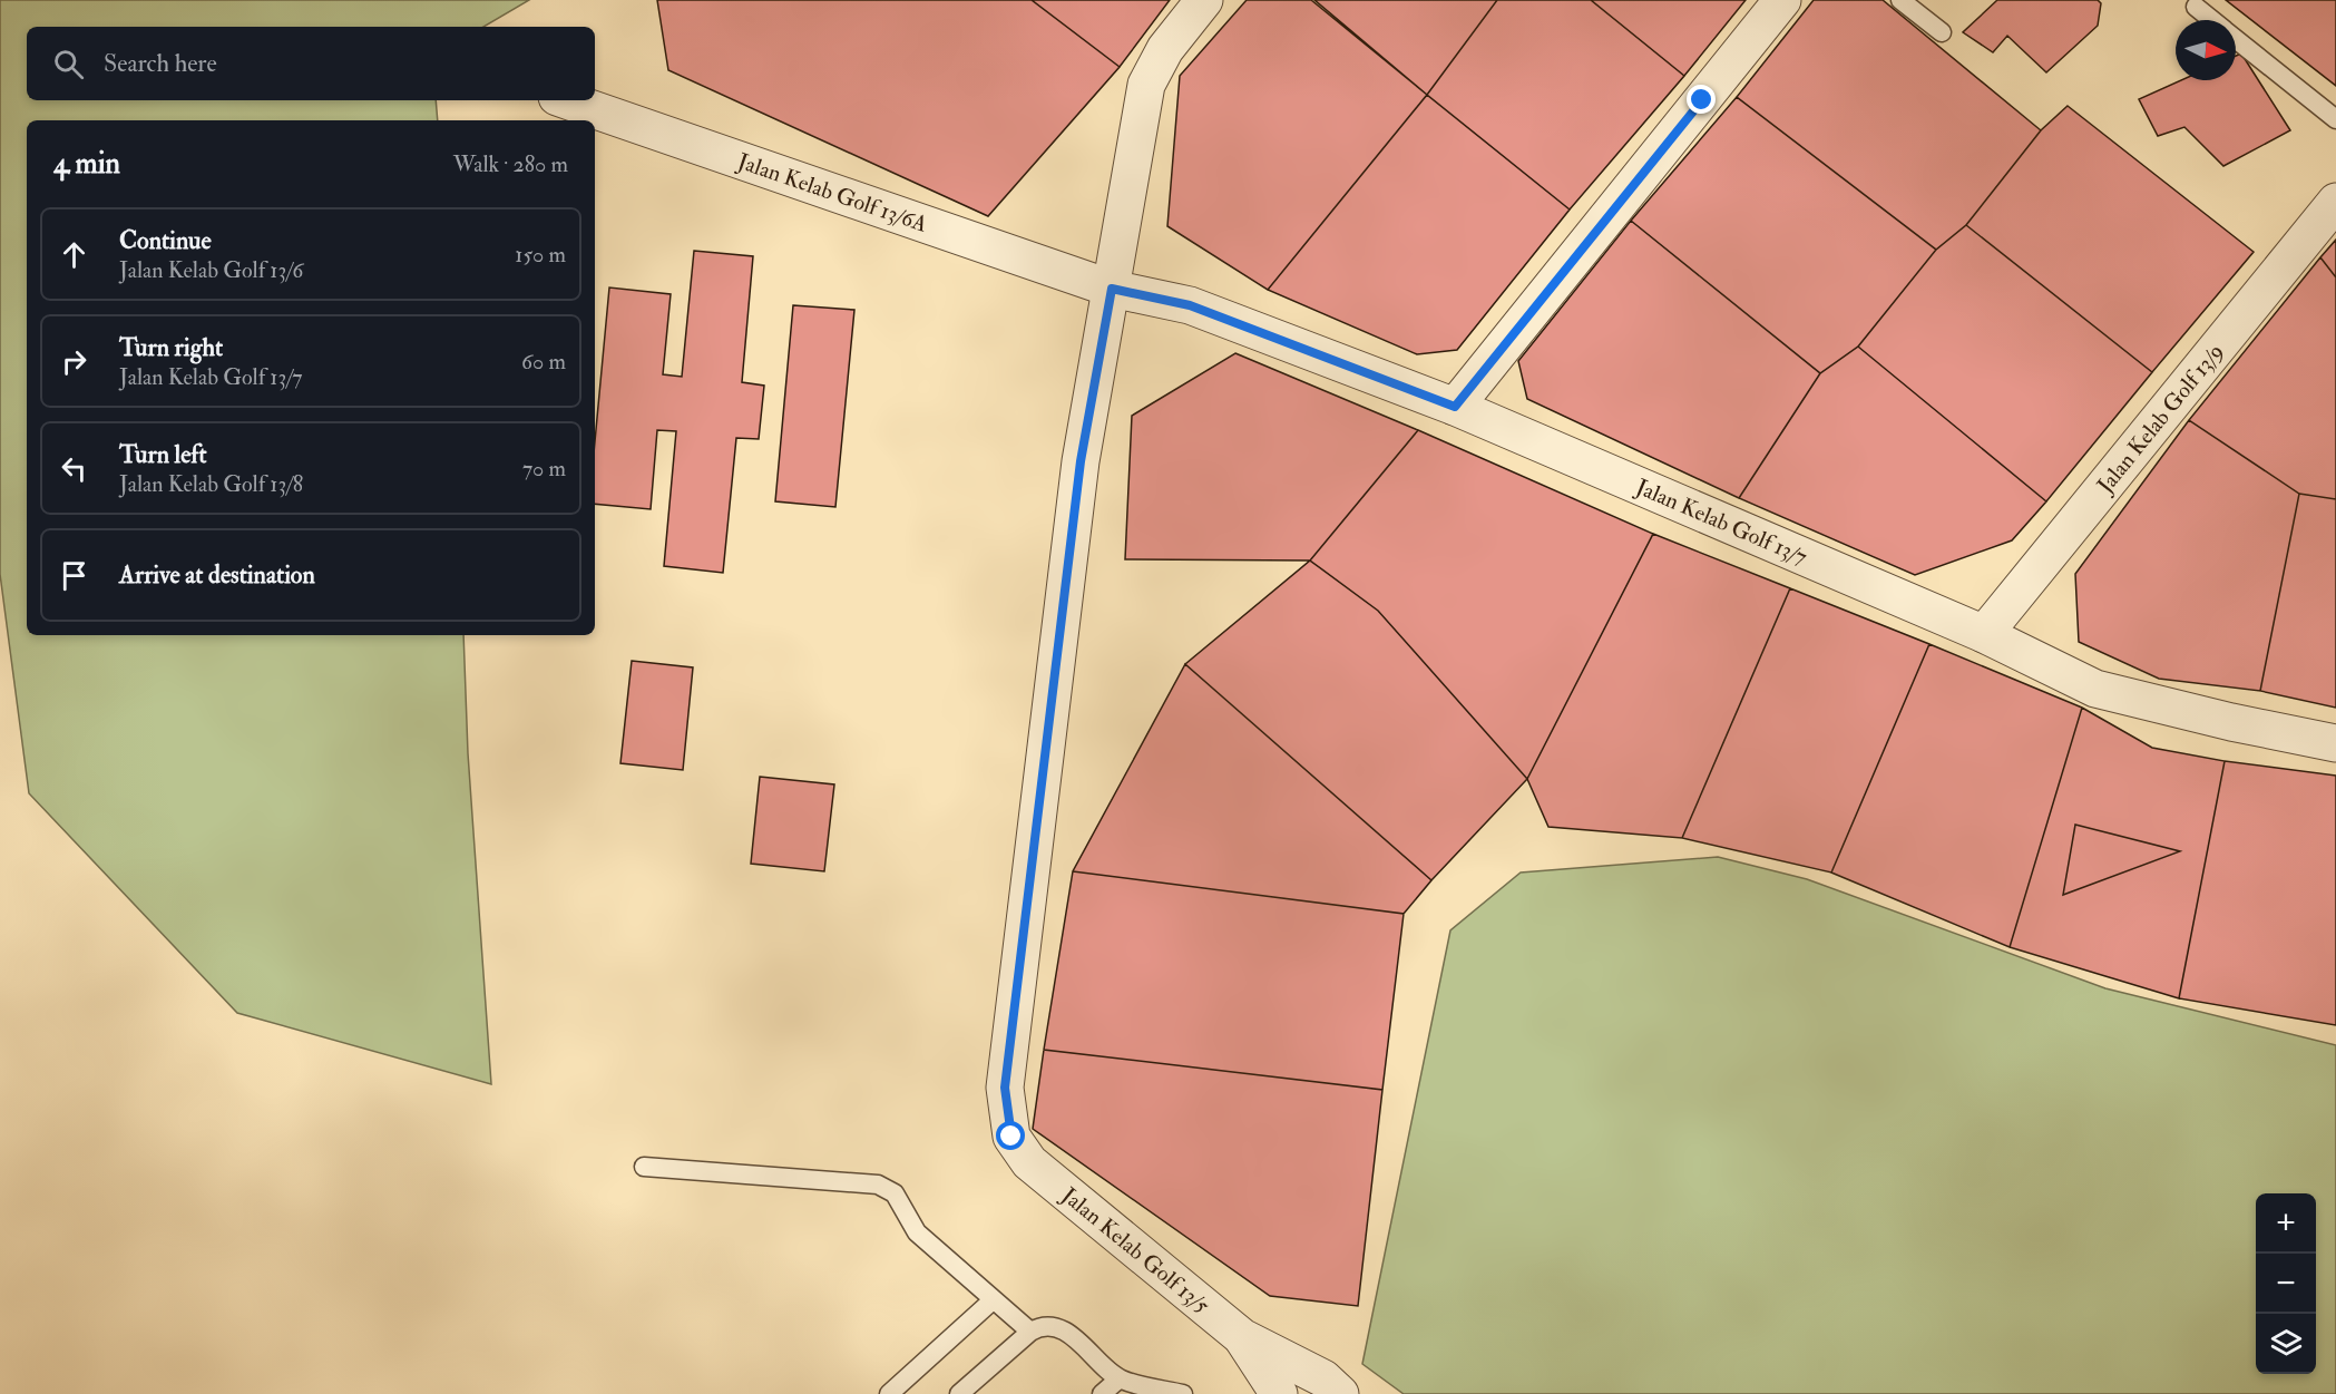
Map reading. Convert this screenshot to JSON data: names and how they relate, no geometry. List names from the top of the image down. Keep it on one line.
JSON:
{"streets":{"street":["Jalan Kelab Golf 13/6A","Jalan Kelab Golf 13/9","Jalan Kelab Golf 13/7","Jalan Kelab Golf 13/5"]},"crossings":[["Jalan Kelab Golf 13/6A","Jalan Kelab Golf 13/7"],["Jalan Kelab Golf 13/6A","Jalan Kelab Golf 13/5"],["Jalan Kelab Golf 13/9","Jalan Kelab Golf 13/7"],["Jalan Kelab Golf 13/7","Jalan Kelab Golf 13/5"]],"north":"right","page":{"search":"Search here","heading":["4 min","Walk · 280 m"],"list":[["Continue","Jalan Kelab Golf 13/6","150 m"],["Turn right","Jalan Kelab Golf 13/7","60 m"],["Turn left","Jalan Kelab Golf 13/8","70 m"],"Arrive at destination"],"map_buttons":["+","−"]}}
